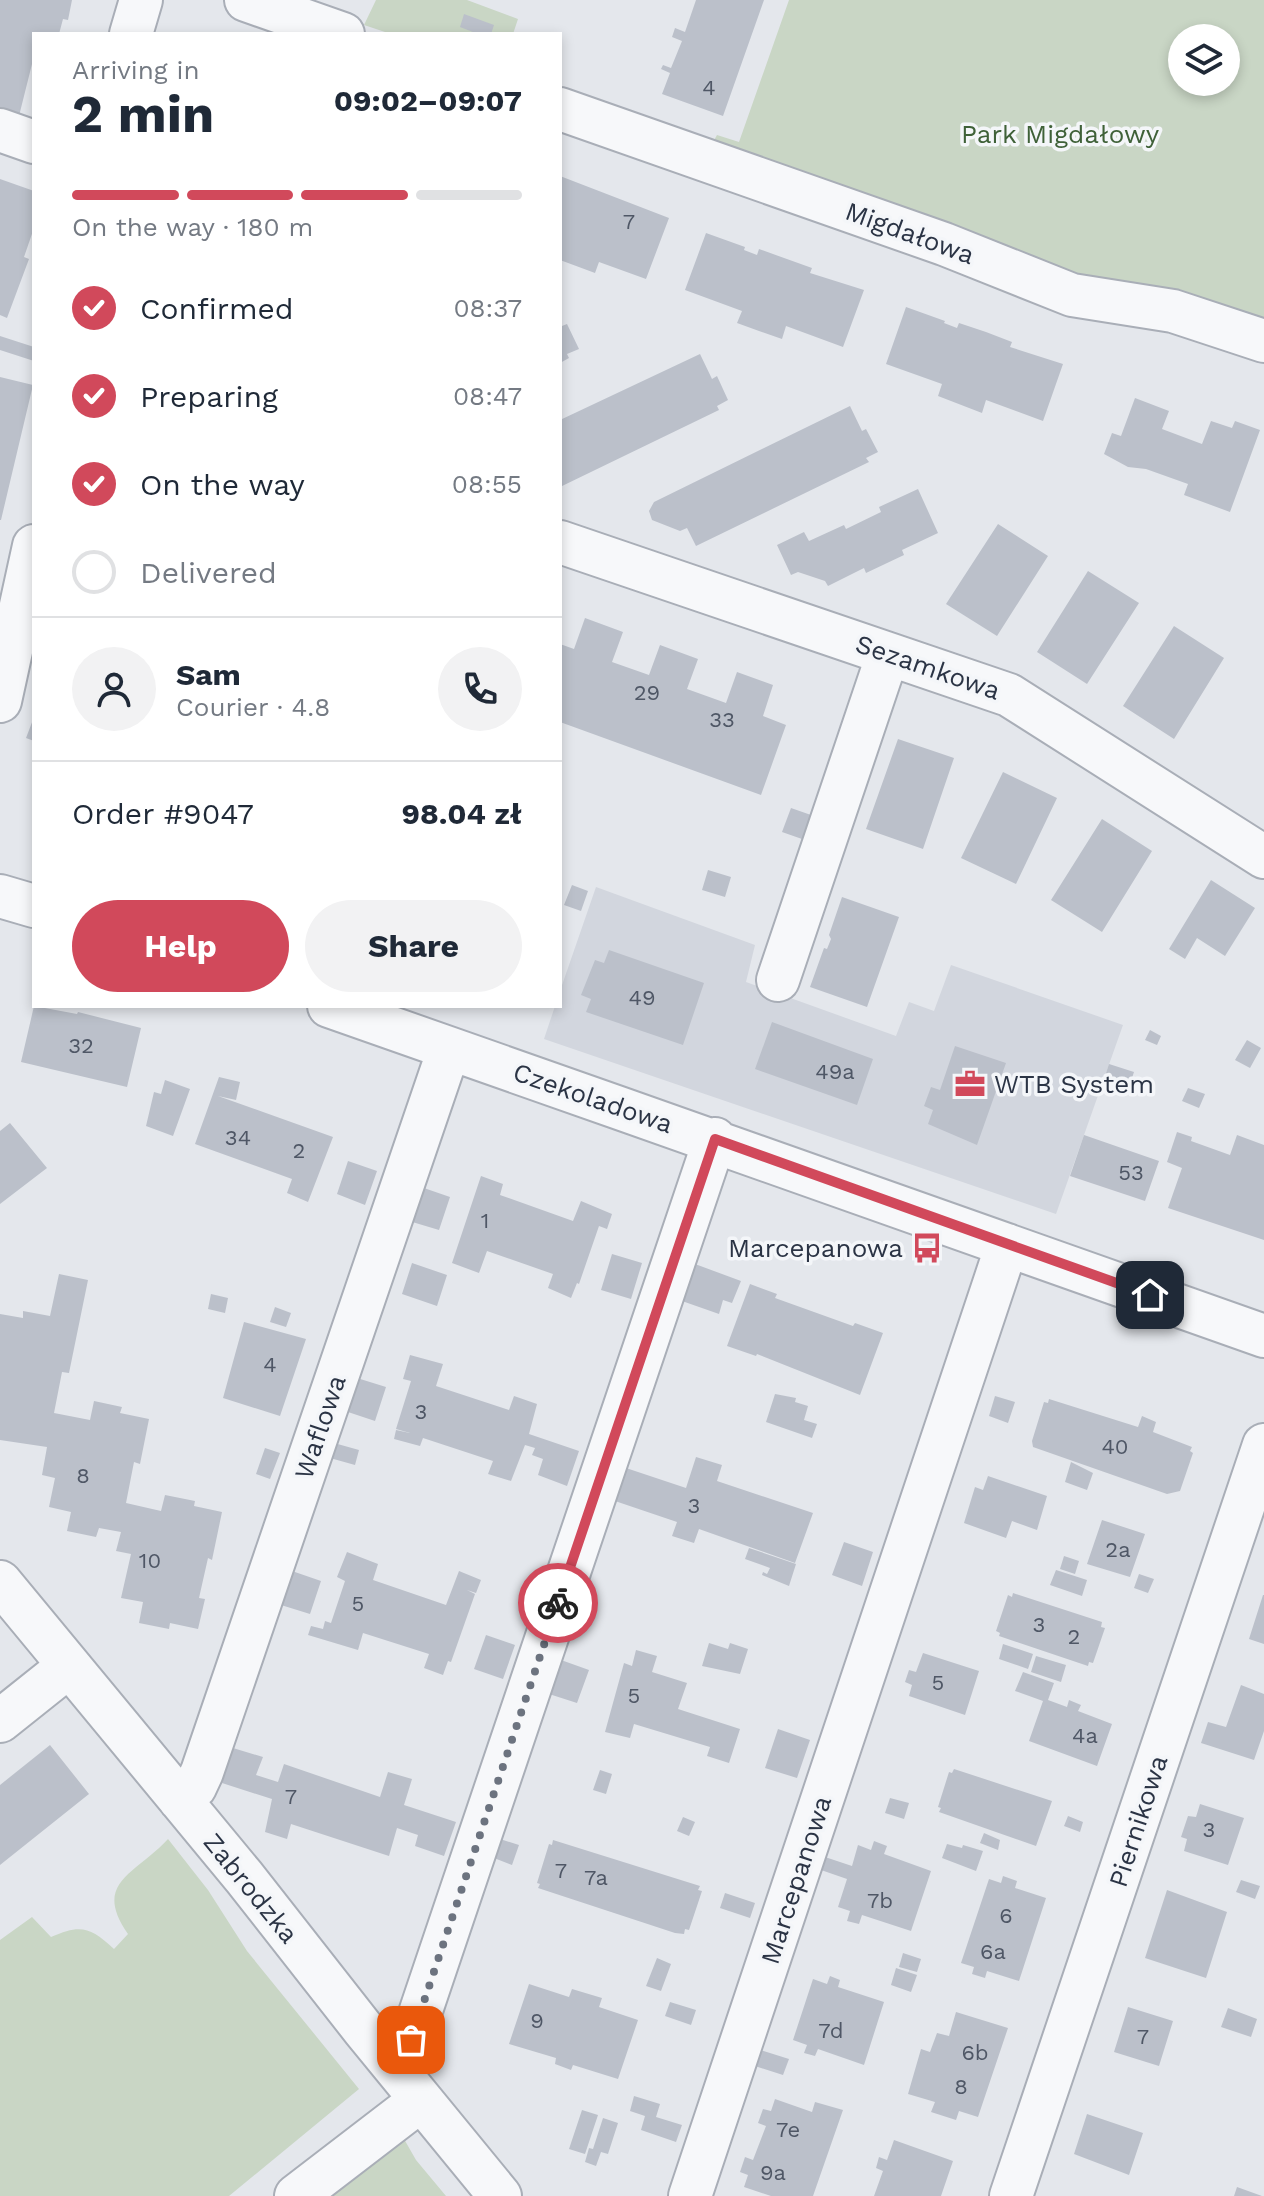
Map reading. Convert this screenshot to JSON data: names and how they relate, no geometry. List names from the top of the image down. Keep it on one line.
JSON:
{"streets":{"street":["Migdałowa","Sezamkowa","Czekoladowa","Waflowa","Piernikowa","Marcepanowa","Zabrodzka"]},"crossings":[["Czekoladowa","Waflowa"],["Czekoladowa","Marcepanowa"],["Waflowa","Zabrodzka"]],"parks":["Park Migdałowy"],"places":{"office":["WTB System"],"bus stop":["Marcepanowa"]},"house_numbers":["4","7","29","33","49","32","49a","34","2","53","1","4","3","40","8","3","2a","10","5","3","2","5","5","4a","7","3","7","7a","7b","6","6a","9","7d","7","6b","8","7e","9a"],"page":{"heading":["2 min","Arriving in","09:02–09:07"],"panel":["Sam","Courier · 4.8","Order #9047","98.04 zł"],"bar":"On the way · 180 m","list":[["Confirmed","08:37"],["Preparing","08:47"],["On the way","08:55"],"Delivered"],"buttons":["Help","Share"]}}
